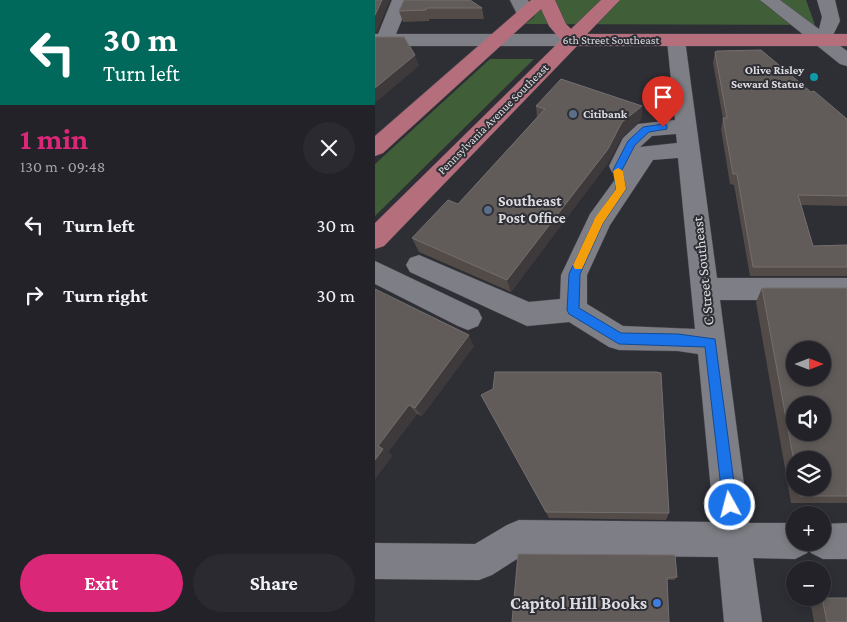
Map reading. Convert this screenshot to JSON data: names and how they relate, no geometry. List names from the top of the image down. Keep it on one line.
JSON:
{"streets":{"main road":["6th Street Southeast","Pennsylvania Avenue Southeast"],"street":["C Street Southeast"]},"crossings":[["6th Street Southeast","Pennsylvania Avenue Southeast"],["6th Street Southeast","C Street Southeast"]],"places":["Olive Risley Seward Statue","Citibank","Southeast Post Office","Capitol Hill Books"],"north":"right","page":{"turn":["30 m","Turn left"],"heading":["1 min","130 m · 09:48"],"list":[{"name":"Turn left","value":"30 m"},{"name":"Turn right","value":"30 m"}],"map_buttons":["+","−"],"buttons":["Exit","Share"]}}
